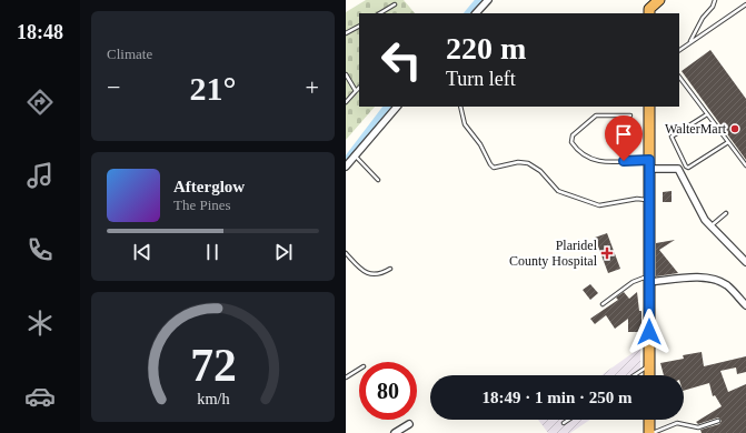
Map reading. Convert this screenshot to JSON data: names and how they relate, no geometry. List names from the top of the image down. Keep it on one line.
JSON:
{"places":{"other":["WalterMart"],"health":["Plaridel County Hospital"]},"page":{"tabs":"18:48","tile":"Climate","turn":["220 m","Turn left"],"heat":["−","21°","+"],"song":["Afterglow","The Pines"],"limit":"80","trip":"18:49 · 1 min · 250 m","gauge":["72","km/h"]}}
